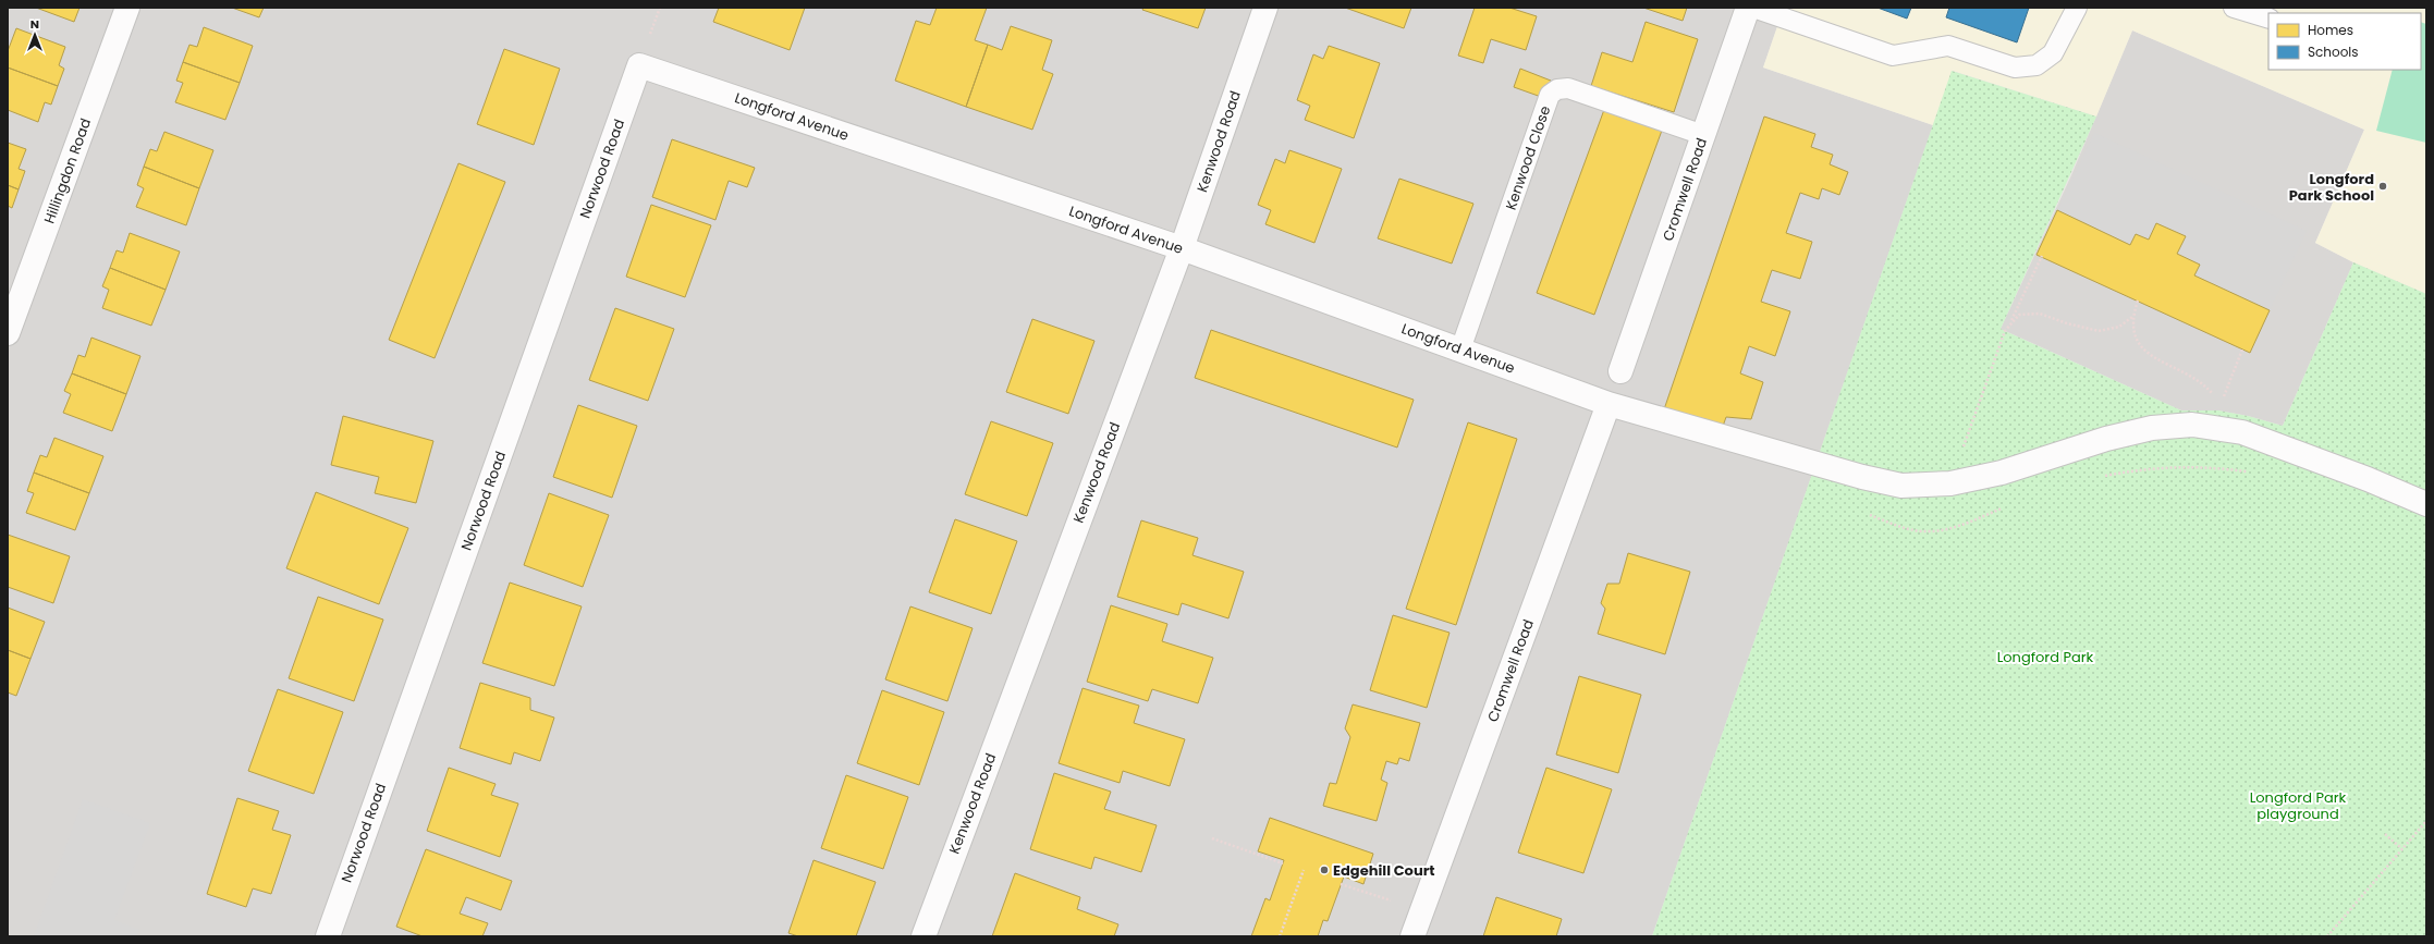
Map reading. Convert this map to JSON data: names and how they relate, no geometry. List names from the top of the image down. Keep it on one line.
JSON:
{"streets":{"street":["Longford Avenue","Kenwood Road","Norwood Road","Hillingdon Road","Cromwell Road"],"lane":["Kenwood Close"]},"crossings":[["Longford Avenue","Kenwood Road"],["Longford Avenue","Kenwood Close"],["Longford Avenue","Norwood Road"],["Longford Avenue","Cromwell Road"],["Kenwood Close","Cromwell Road"]],"parks":["Longford Park","Longford Park playground"],"places":["Longford Park School","Edgehill Court"],"legend":["Homes","Schools"],"north":"top"}
